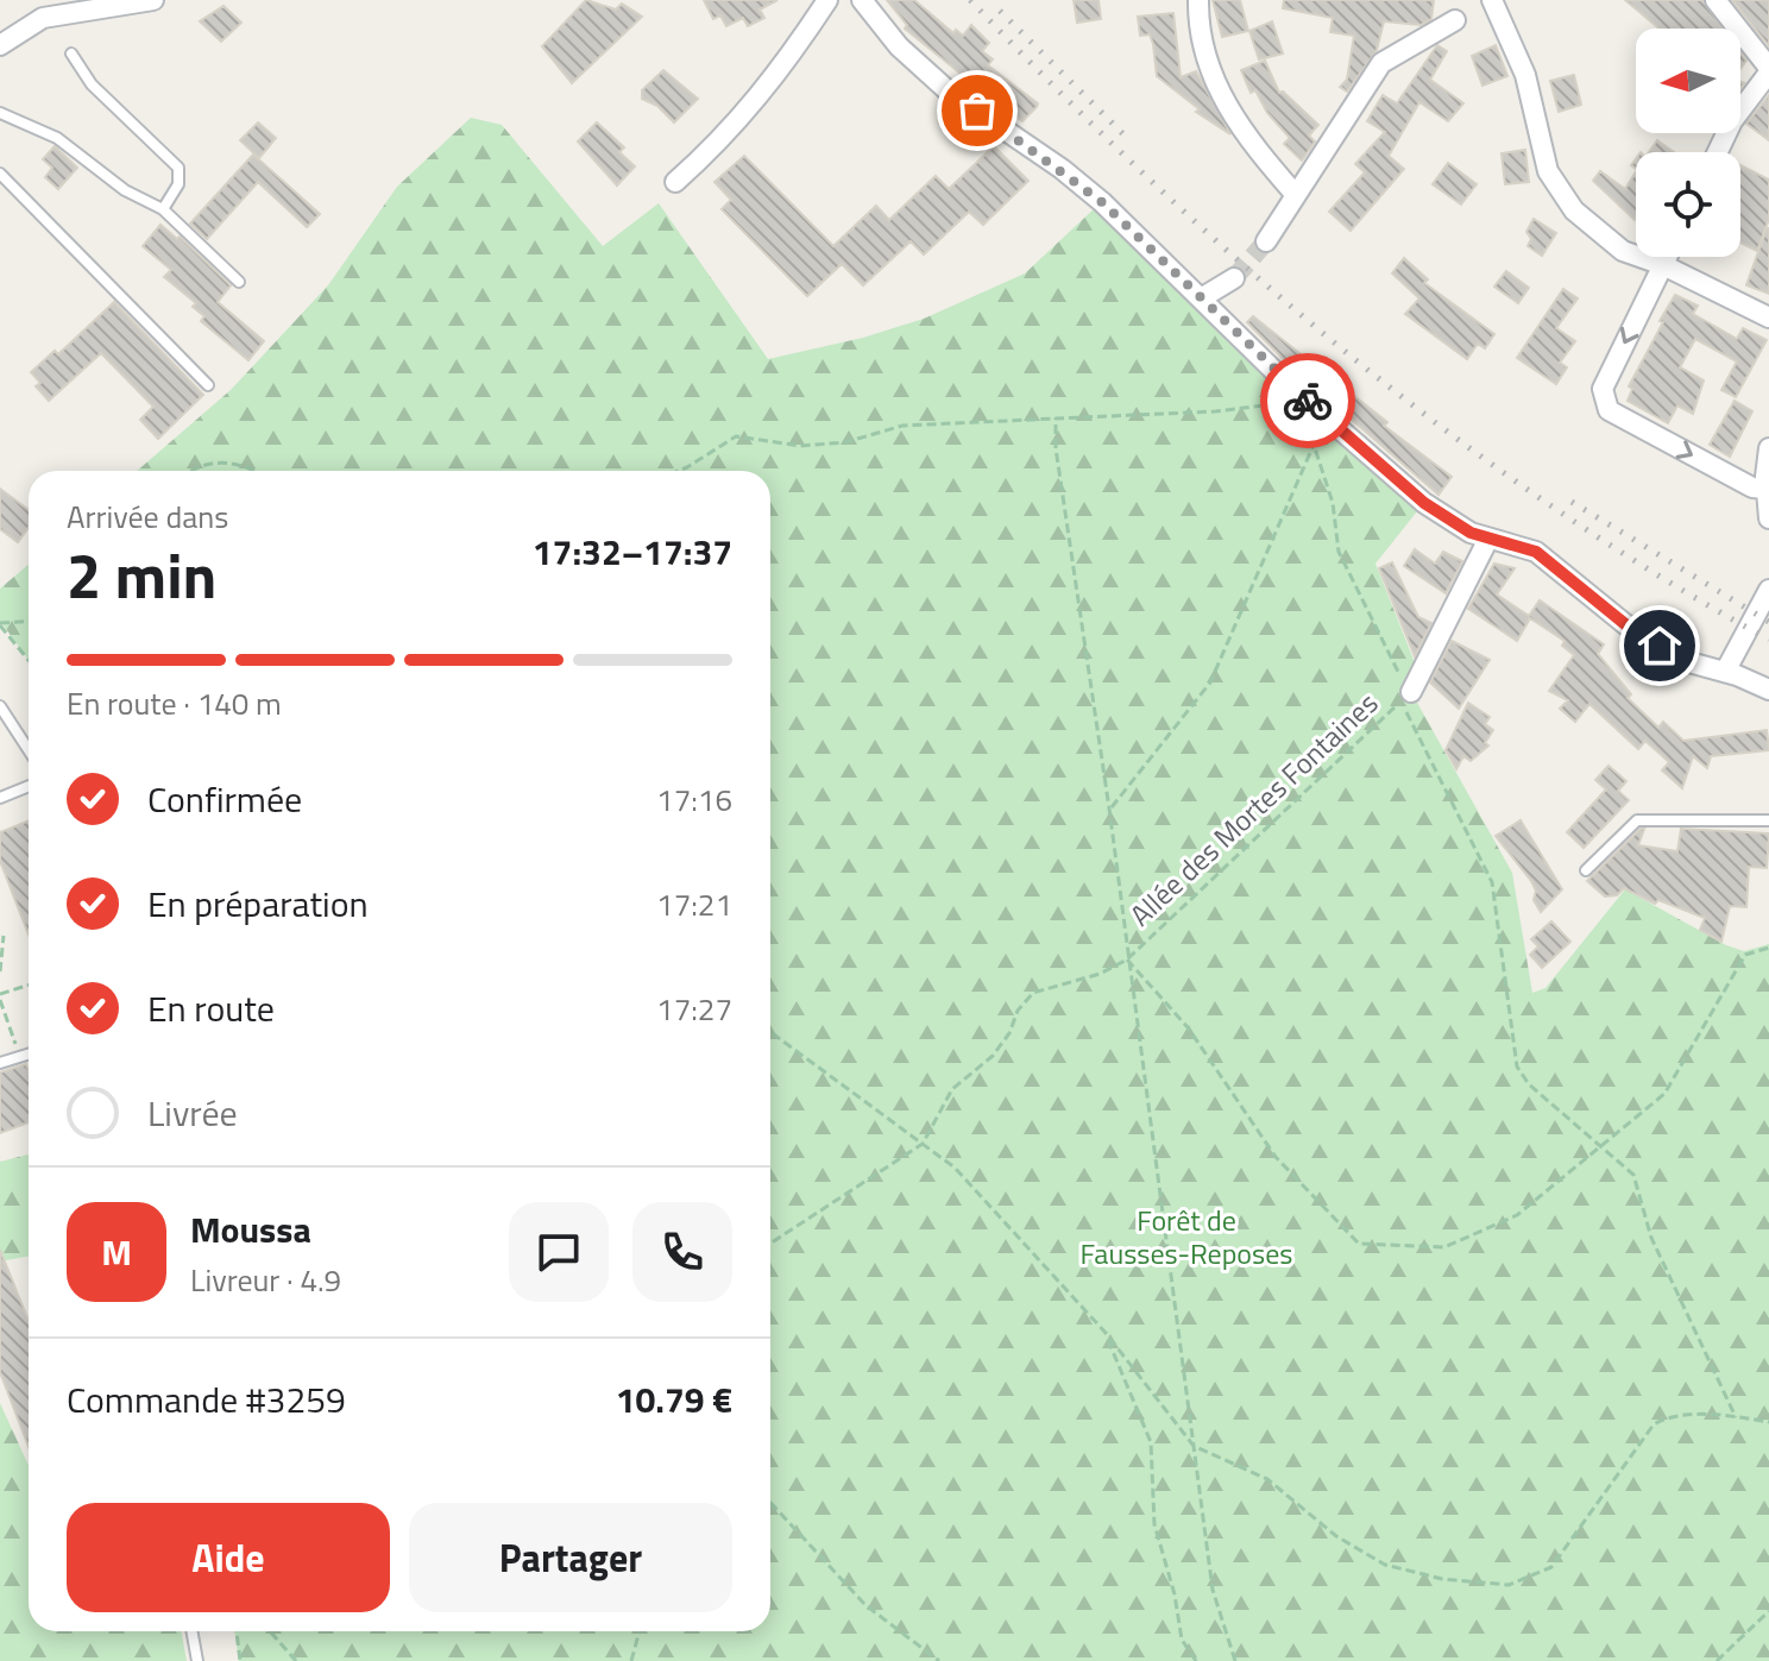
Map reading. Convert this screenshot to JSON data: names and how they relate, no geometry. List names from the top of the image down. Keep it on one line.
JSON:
{"streets":{"path":["Allée des Mortes Fontaines"]},"parks":["Forêt de Fausses-Reposes"],"north":"left","page":{"heading":["2 min","Arrivée dans","17:32–17:37"],"panel":["Moussa","Livreur · 4.9","Commande #3259","10.79 €"],"bar":"En route · 140 m","list":[["Confirmée","17:16"],["En préparation","17:21"],["En route","17:27"],"Livrée"],"round":"M","buttons":["Aide","Partager"]}}
